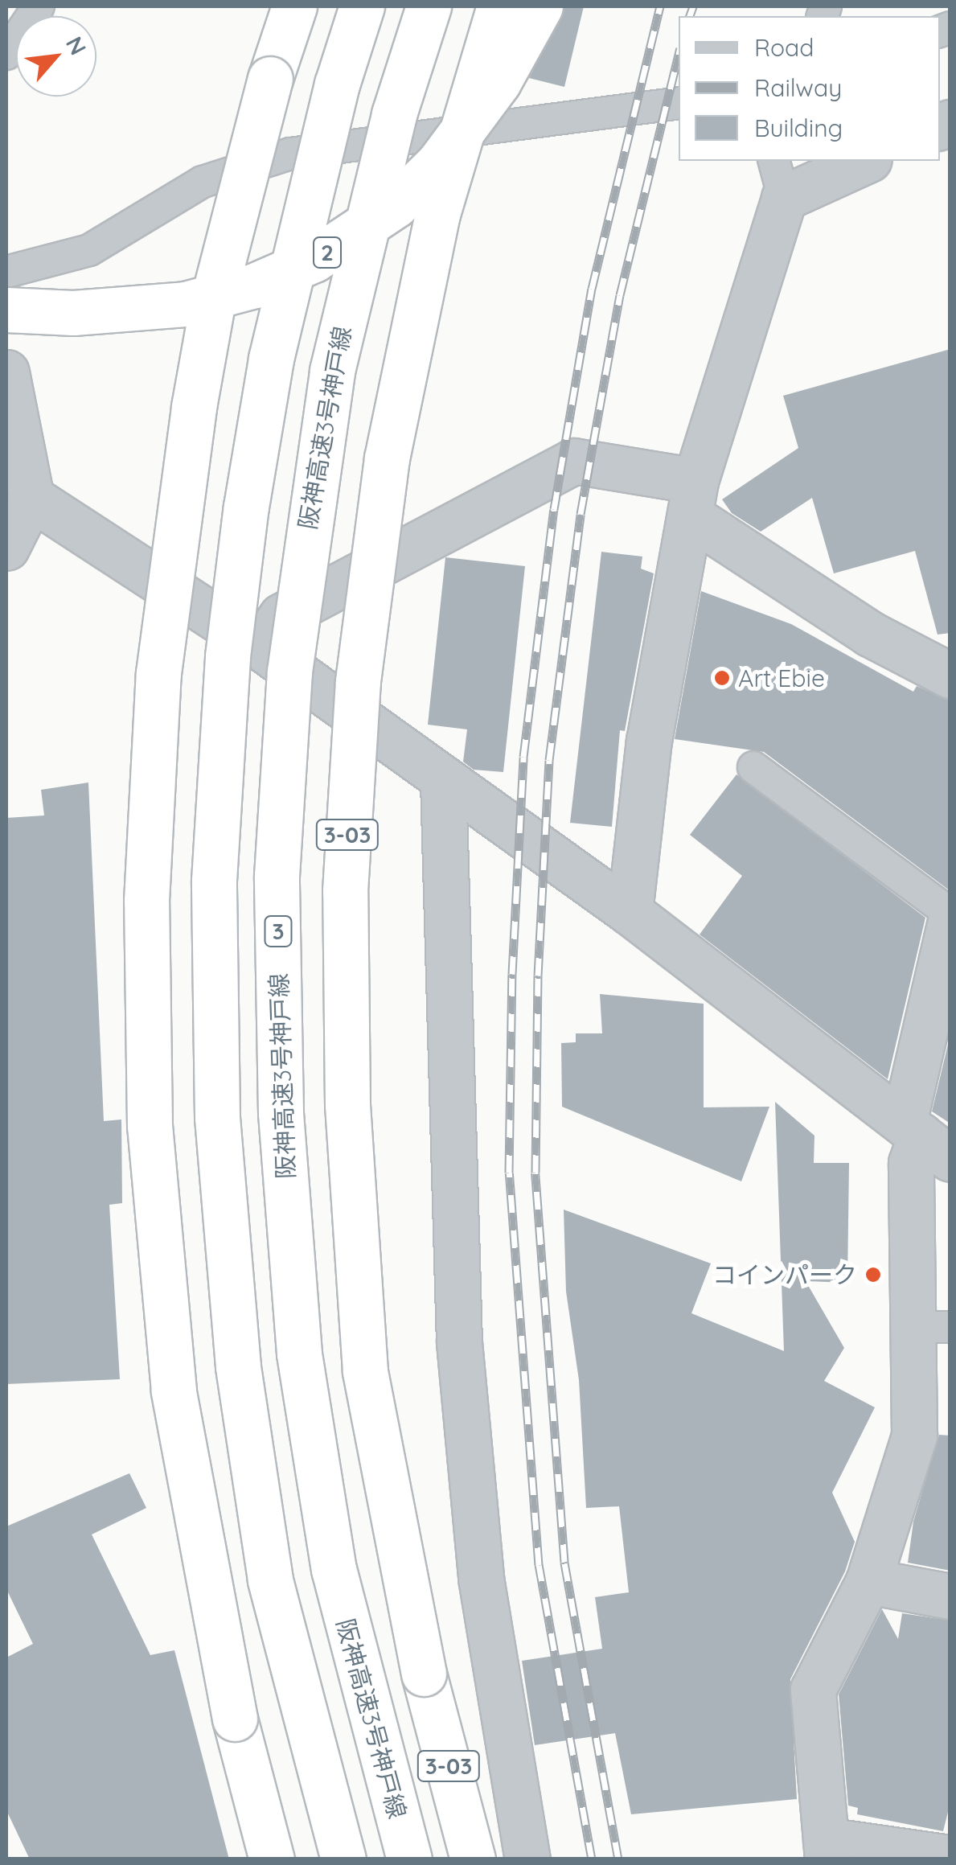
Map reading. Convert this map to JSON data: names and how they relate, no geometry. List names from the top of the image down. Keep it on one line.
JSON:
{"streets":{"highway":["2","阪神高速3号神戸線","3-03","3"]},"places":["Art Ebie","コインパーク"],"legend":["Road","Railway","Building"],"north":"top right"}
